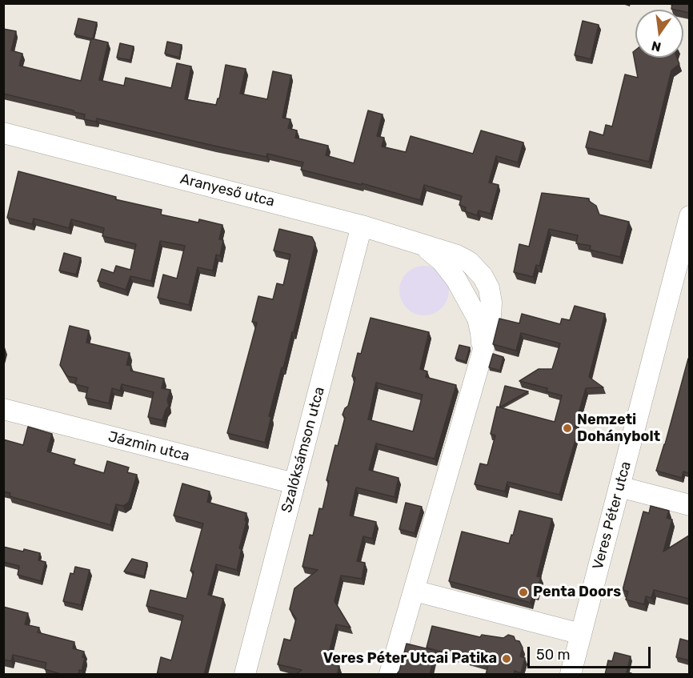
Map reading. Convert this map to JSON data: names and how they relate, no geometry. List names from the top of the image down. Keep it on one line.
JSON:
{"streets":{"street":["Aranyeső utca","Jázmin utca","Szalóksámson utca","Veres Péter utca"]},"crossings":[["Aranyeső utca","Szalóksámson utca"],["Jázmin utca","Szalóksámson utca"]],"places":["Nemzeti Dohánybolt","Penta Doors","Veres Péter Utcai Patika"],"scale_bar":"50 m","north":"bottom"}
